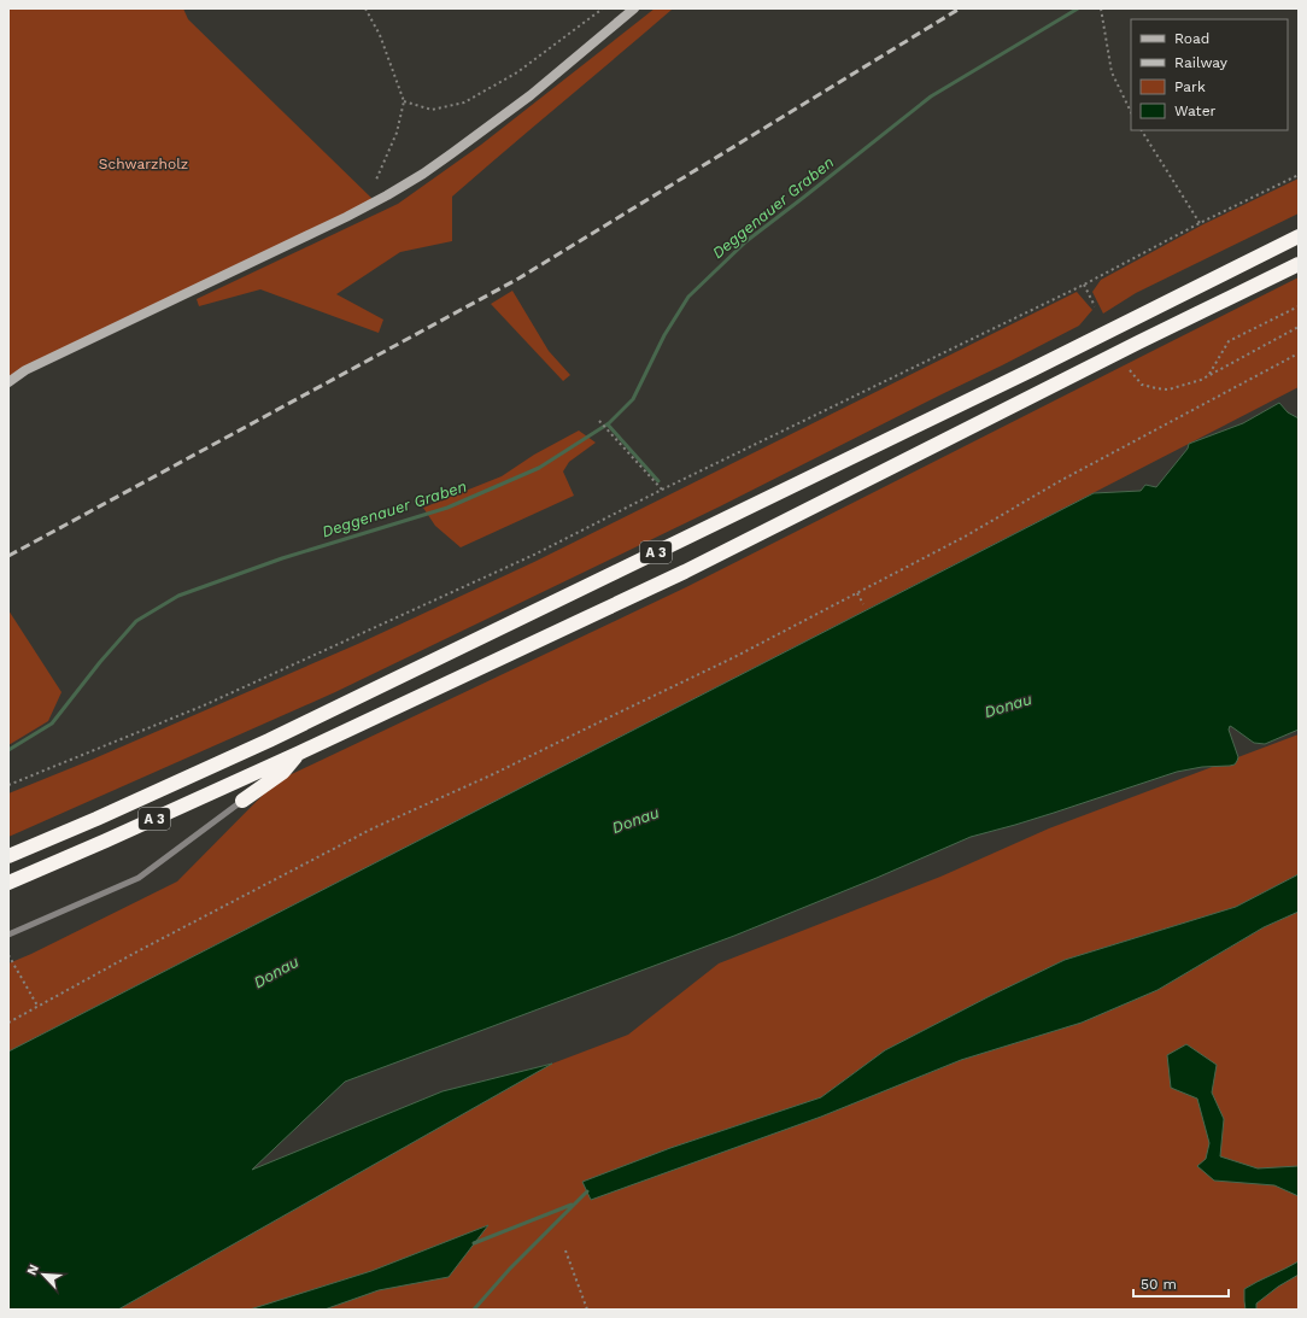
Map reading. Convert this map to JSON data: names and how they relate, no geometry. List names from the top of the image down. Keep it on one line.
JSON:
{"streets":{"highway":["A 3"]},"water":["Deggenauer Graben","Donau"],"parks":["Schwarzholz"],"legend":["Road","Railway","Park","Water"],"scale_bar":"50 m","north":"top left"}
